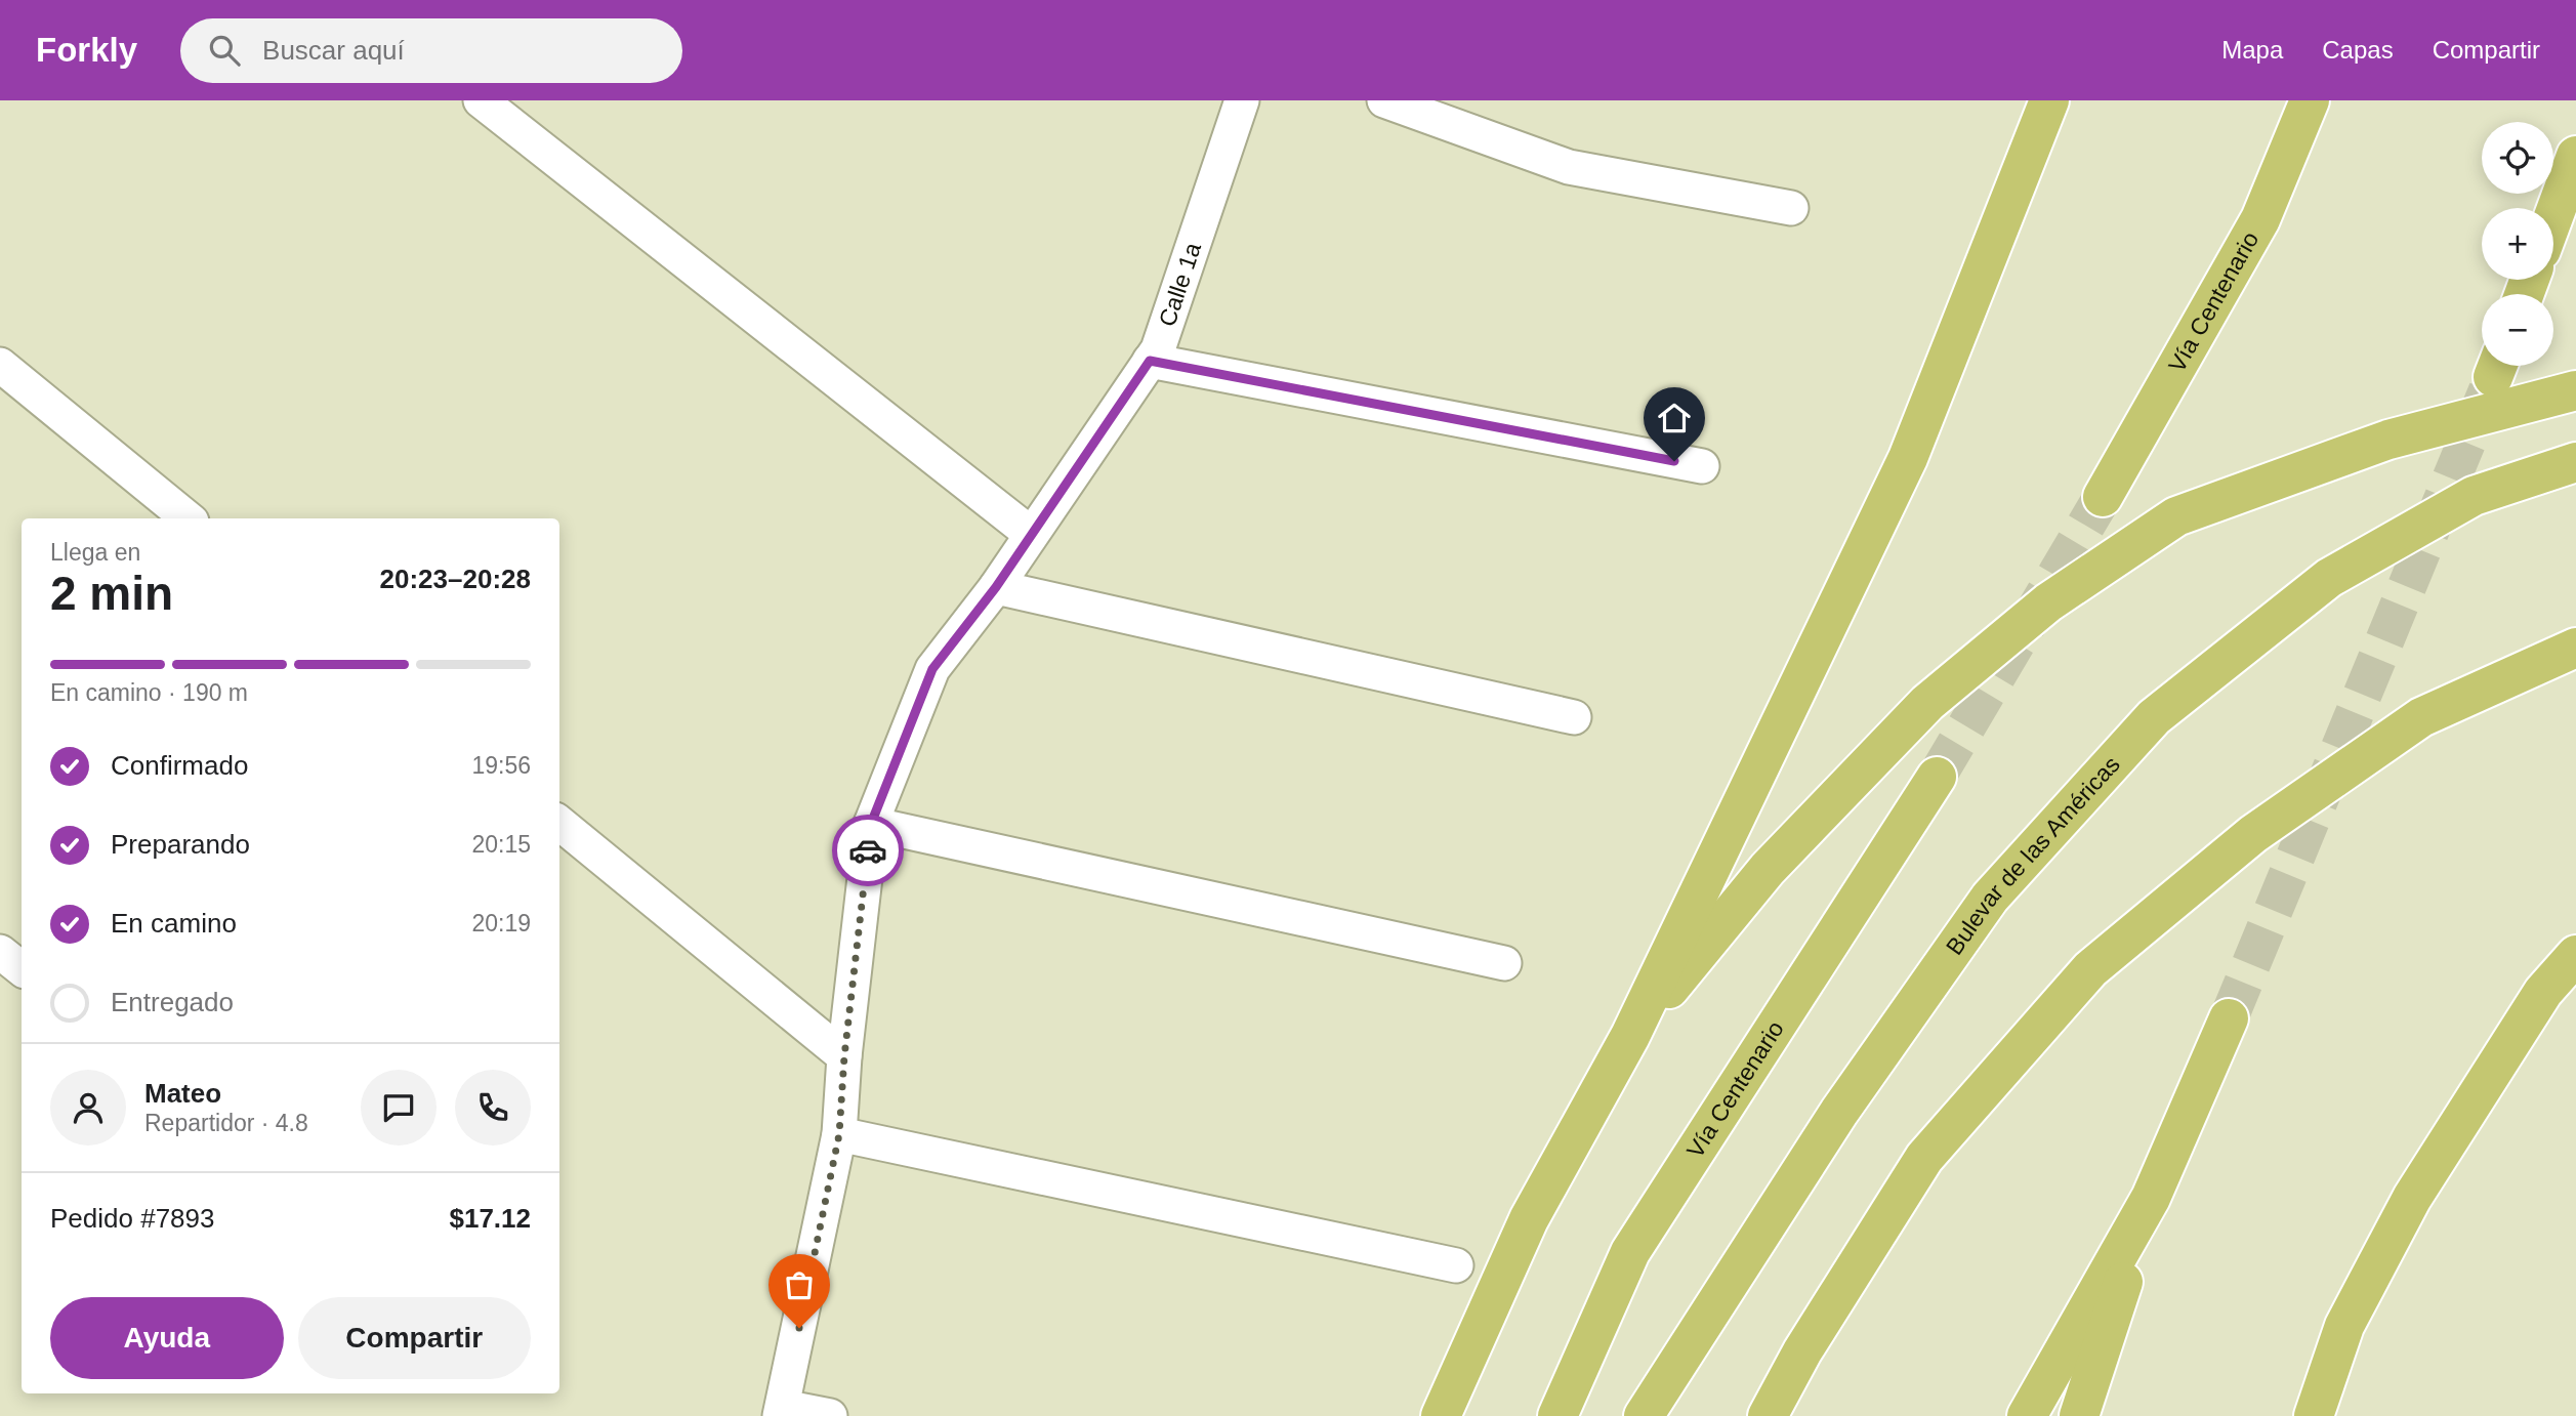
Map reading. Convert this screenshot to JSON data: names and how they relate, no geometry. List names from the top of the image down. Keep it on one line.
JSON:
{"streets":{"highway":["Vía Centenario","Bulevar de las Américas"],"street":["Calle 1a"]},"page":{"header":"Forkly","search":"Buscar aquí","nav":["Mapa","Capas","Compartir"],"map_buttons":["+","−"],"heading":["2 min","Llega en","20:23–20:28"],"panel":["Mateo","Repartidor · 4.8","Pedido #7893","$17.12"],"bar":"En camino · 190 m","list":[["Confirmado","19:56"],["Preparando","20:15"],["En camino","20:19"],"Entregado"],"buttons":["Ayuda","Compartir"]}}
